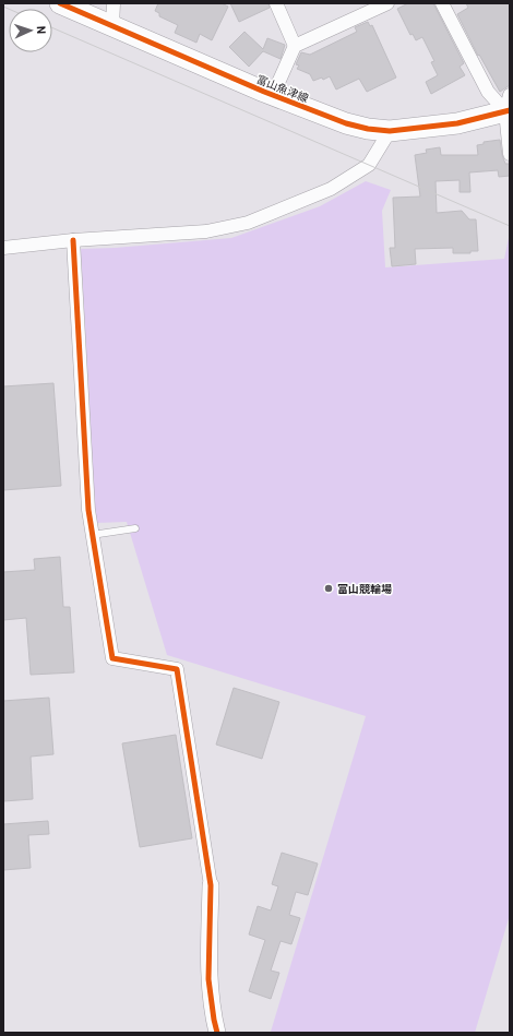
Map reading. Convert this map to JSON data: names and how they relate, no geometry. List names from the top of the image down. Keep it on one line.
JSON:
{"streets":{"main road":["富山魚津線"]},"places":["富山競輪場"],"north":"right"}
